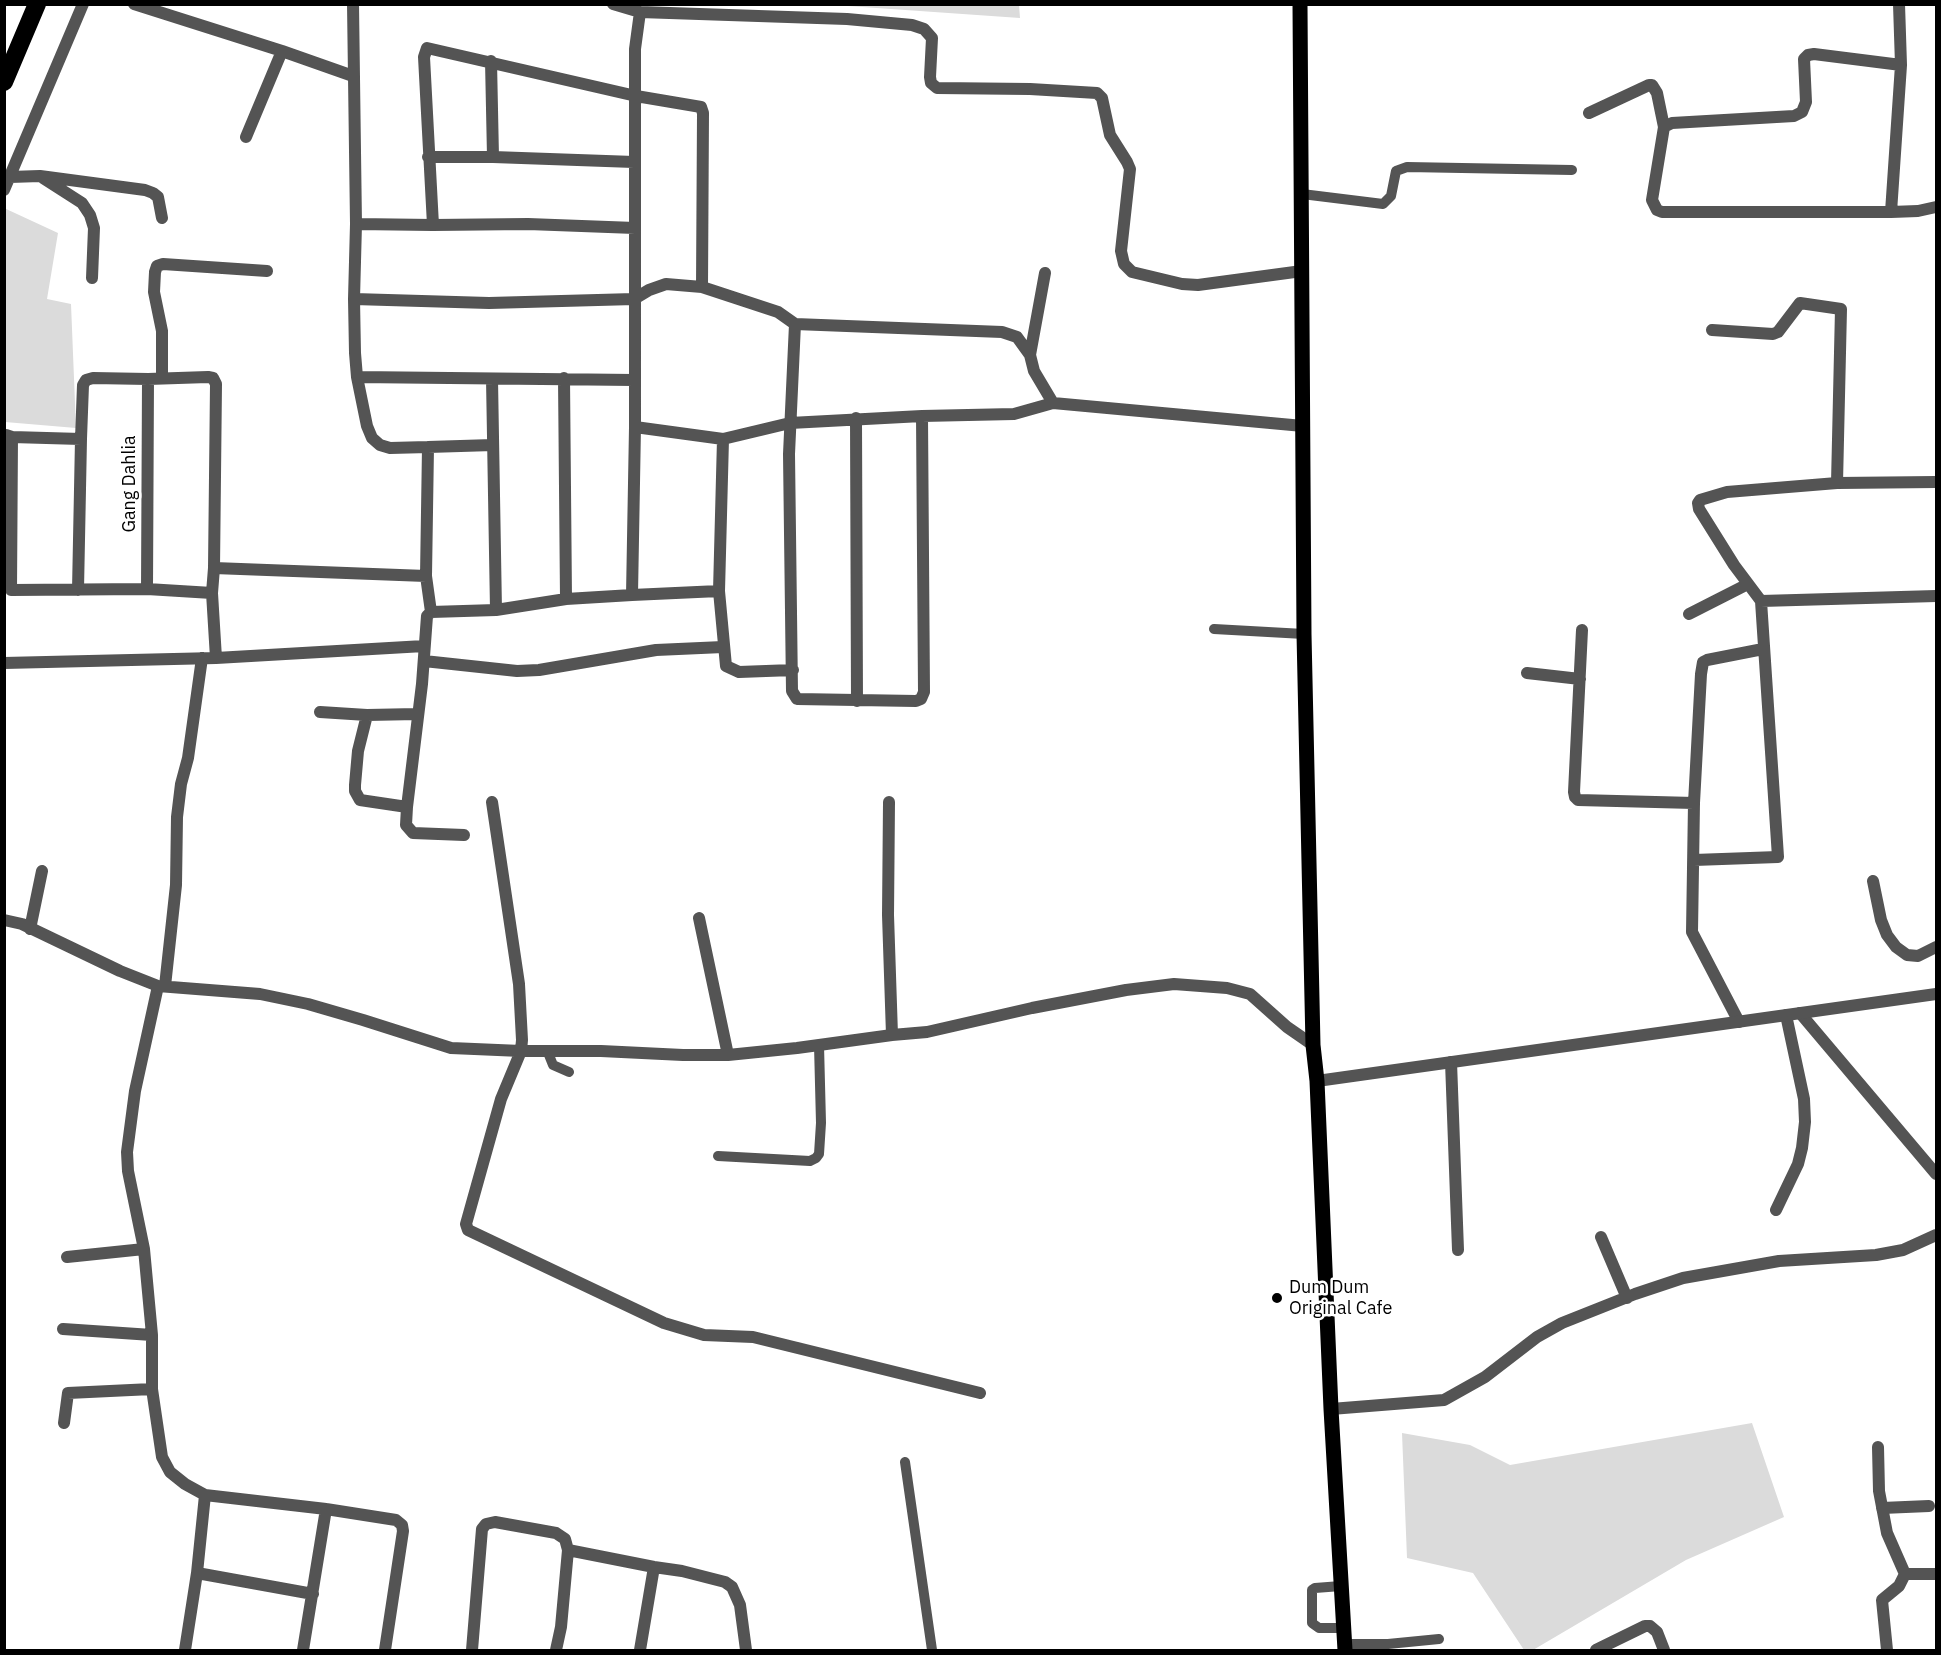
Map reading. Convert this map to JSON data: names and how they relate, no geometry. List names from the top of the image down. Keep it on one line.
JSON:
{"streets":{"street":["Gang Dahlia"]},"places":["Dum Dum Original Cafe"]}
